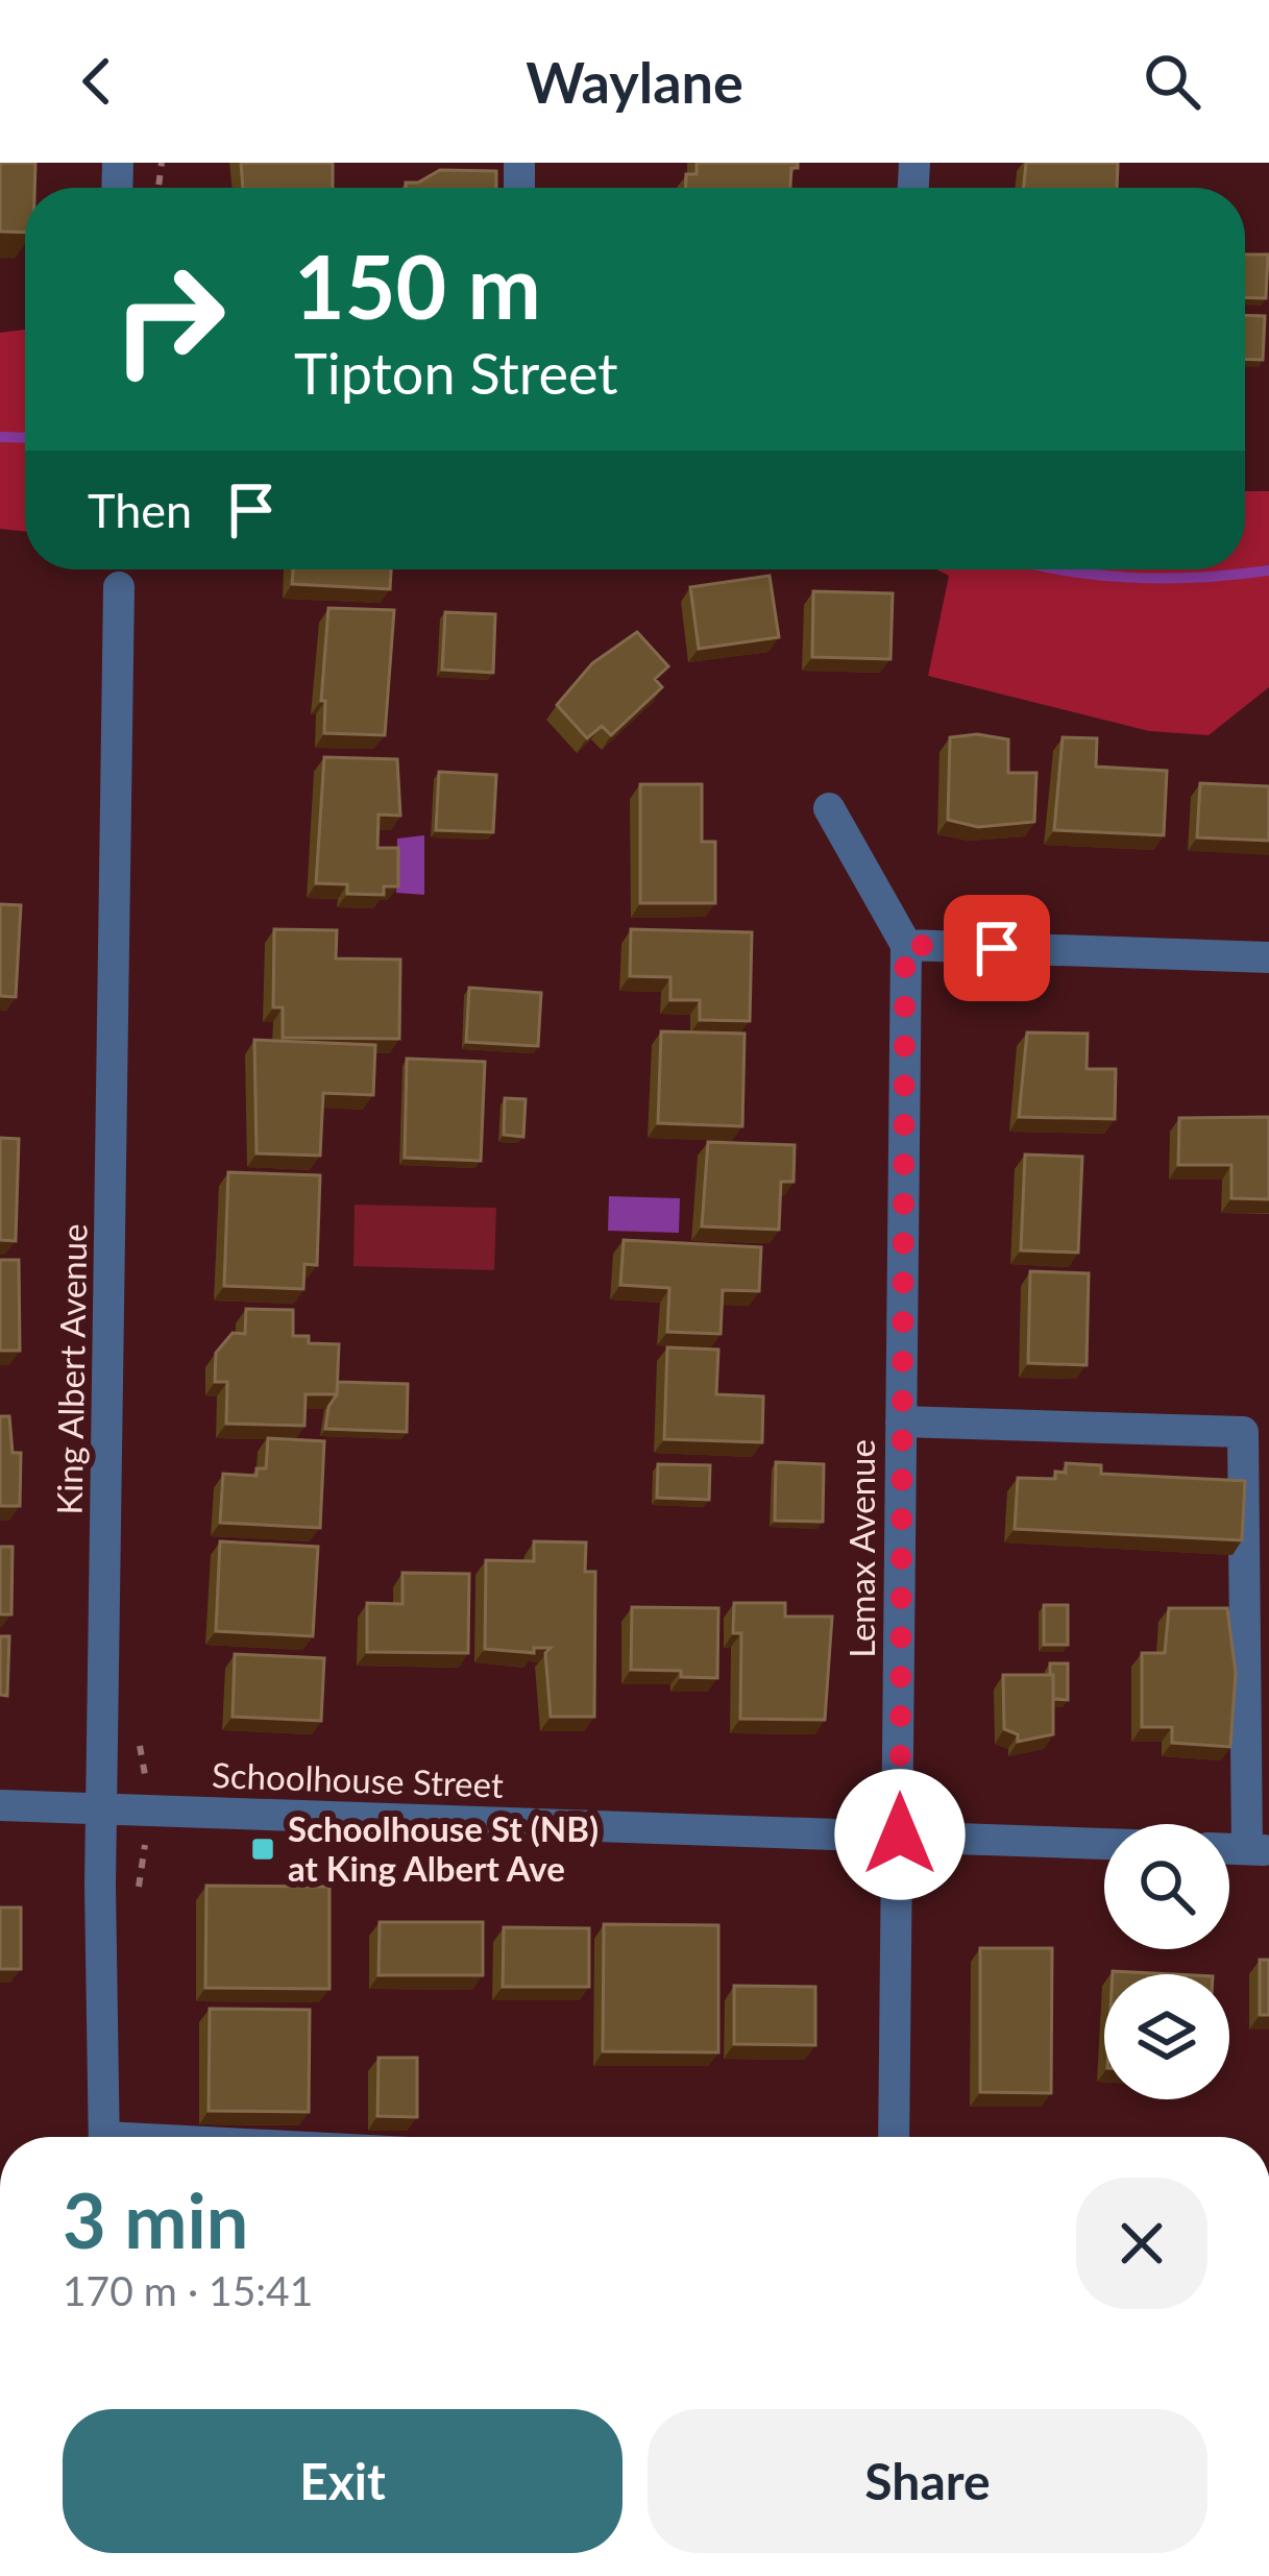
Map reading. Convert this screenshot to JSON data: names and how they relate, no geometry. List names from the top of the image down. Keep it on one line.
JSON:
{"streets":{"street":["King Albert Avenue","Lemax Avenue","Schoolhouse Street"]},"crossings":[["King Albert Avenue","Schoolhouse Street"],["Lemax Avenue","Schoolhouse Street"]],"places":{"transit":["Schoolhouse St (NB) at King Albert Ave"]},"page":{"header":"Waylane","turn":["150 m","Tipton Street"],"then":"Then","heading":["3 min","170 m · 15:41"],"buttons":["Exit","Share"]}}
